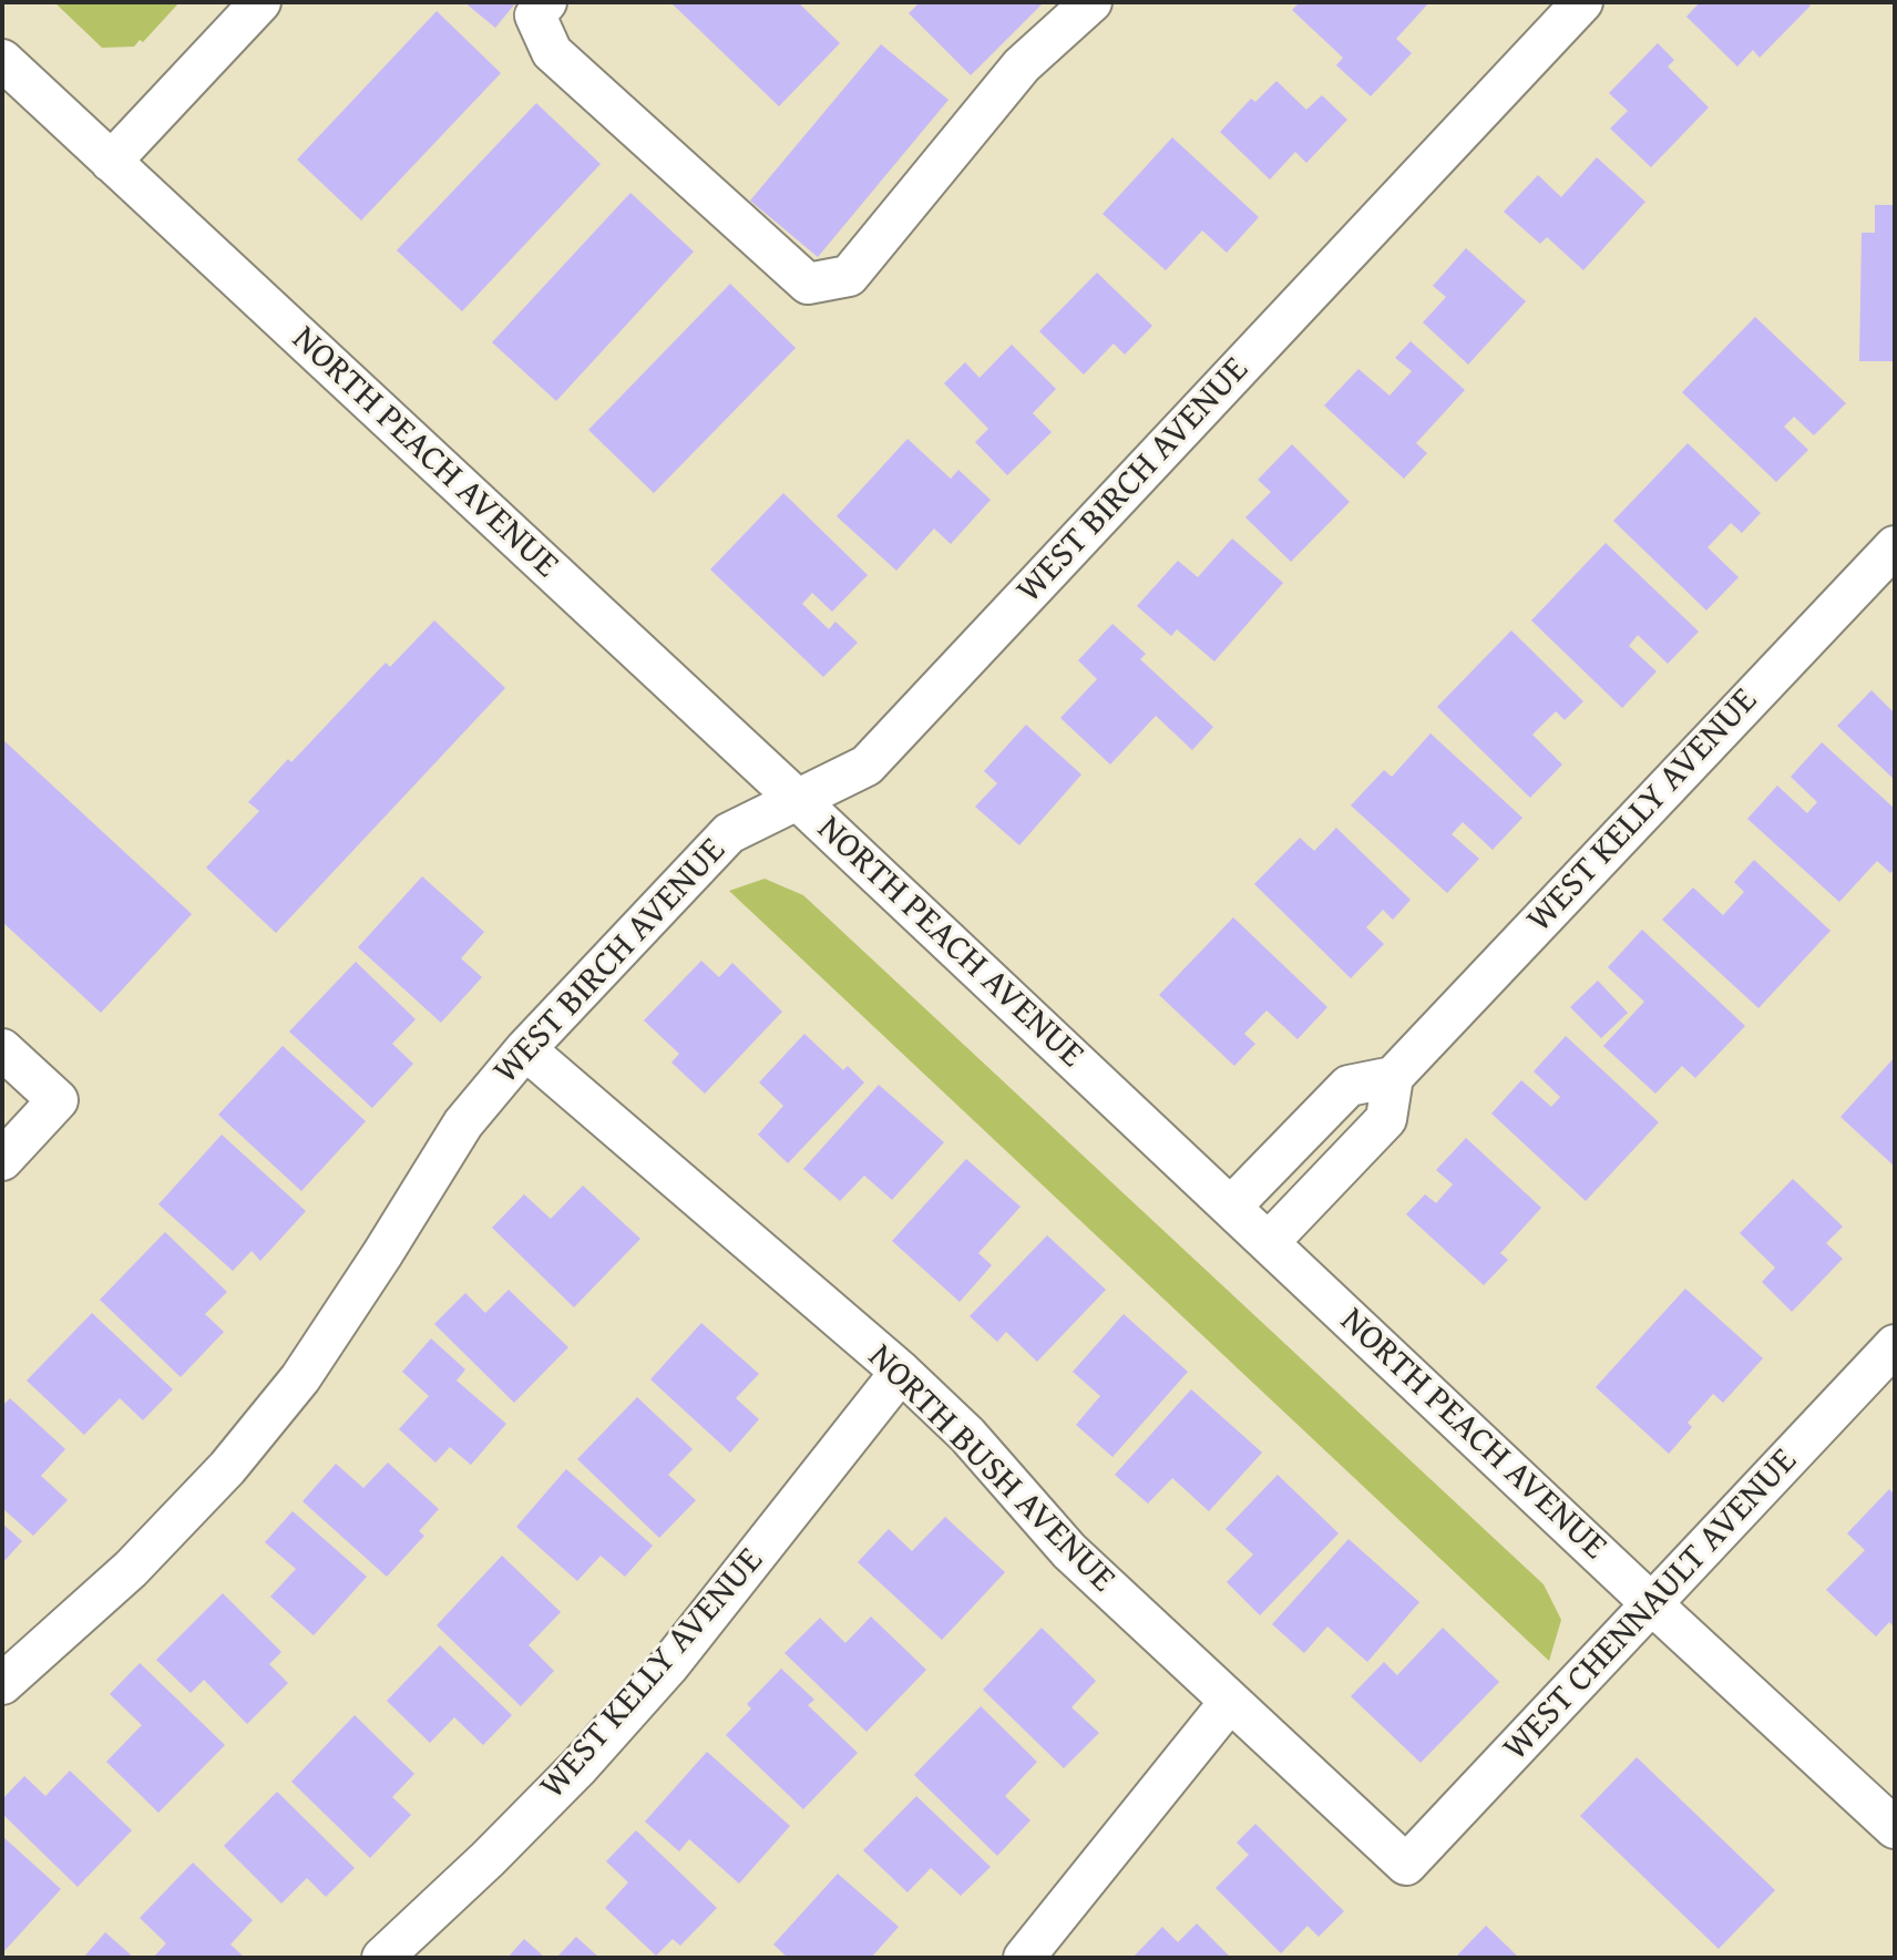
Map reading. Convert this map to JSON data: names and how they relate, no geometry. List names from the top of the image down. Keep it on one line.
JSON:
{"streets":{"street":["NORTH PEACH AVENUE","WEST BIRCH AVENUE","WEST KELLY AVENUE","NORTH BUSH AVENUE","WEST CHENNAULT AVENUE"]},"crossings":[["NORTH PEACH AVENUE","WEST BIRCH AVENUE"],["NORTH PEACH AVENUE","WEST CHENNAULT AVENUE"],["WEST BIRCH AVENUE","NORTH BUSH AVENUE"],["WEST KELLY AVENUE","NORTH BUSH AVENUE"],["NORTH BUSH AVENUE","WEST CHENNAULT AVENUE"]]}
